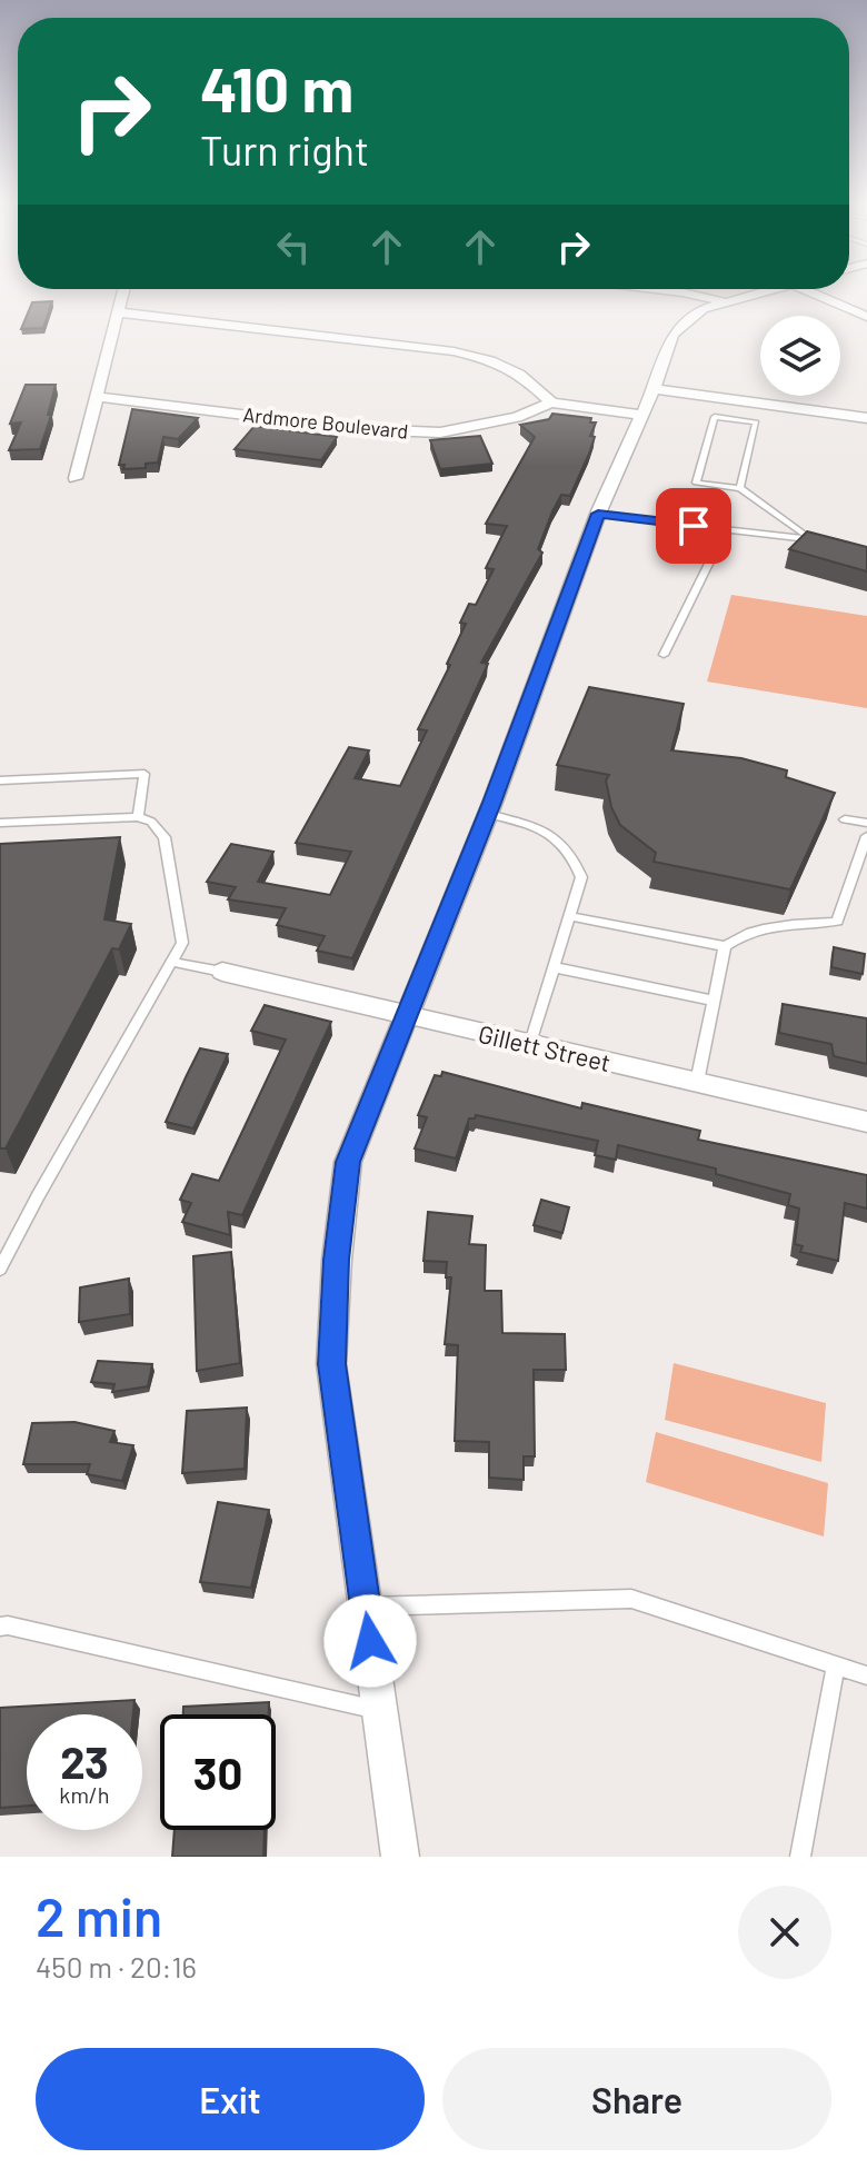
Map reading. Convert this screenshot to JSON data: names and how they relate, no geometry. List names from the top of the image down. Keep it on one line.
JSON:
{"streets":{"street":["Ardmore Boulevard","Gillett Street"]},"page":{"turn":["410 m","Turn right"],"speed":"23 km/h","limit":"30","heading":["2 min","450 m · 20:16"],"buttons":["Exit","Share"]}}
